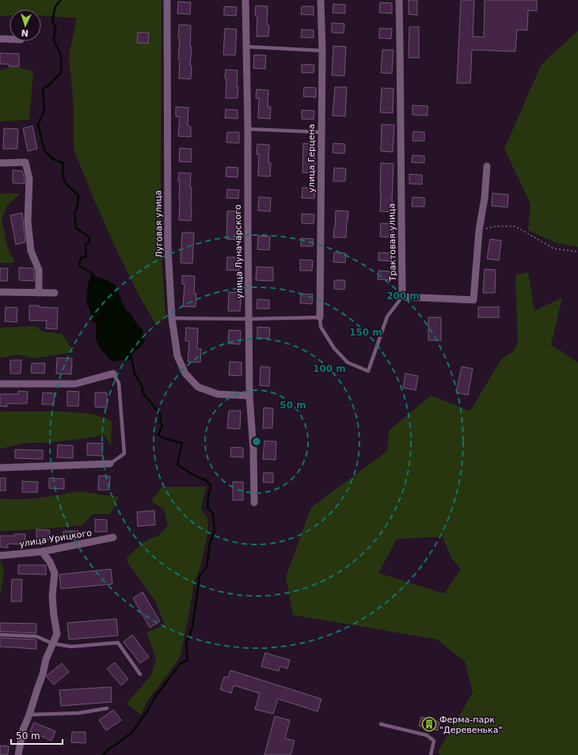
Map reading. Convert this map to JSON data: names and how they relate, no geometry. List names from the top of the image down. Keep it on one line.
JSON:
{"streets":{"street":["улица Герцена","Луговая улица","Трактовая улица","улица Луначарского","улица Урицкого"]},"crossings":[["Луговая улица","улица Луначарского"]],"places":{"building":["Ферма-парк \"Деревенька\""]},"scale_bar":"50 m","north":"bottom","rings":["200 m","150 m","100 m","50 m"]}
